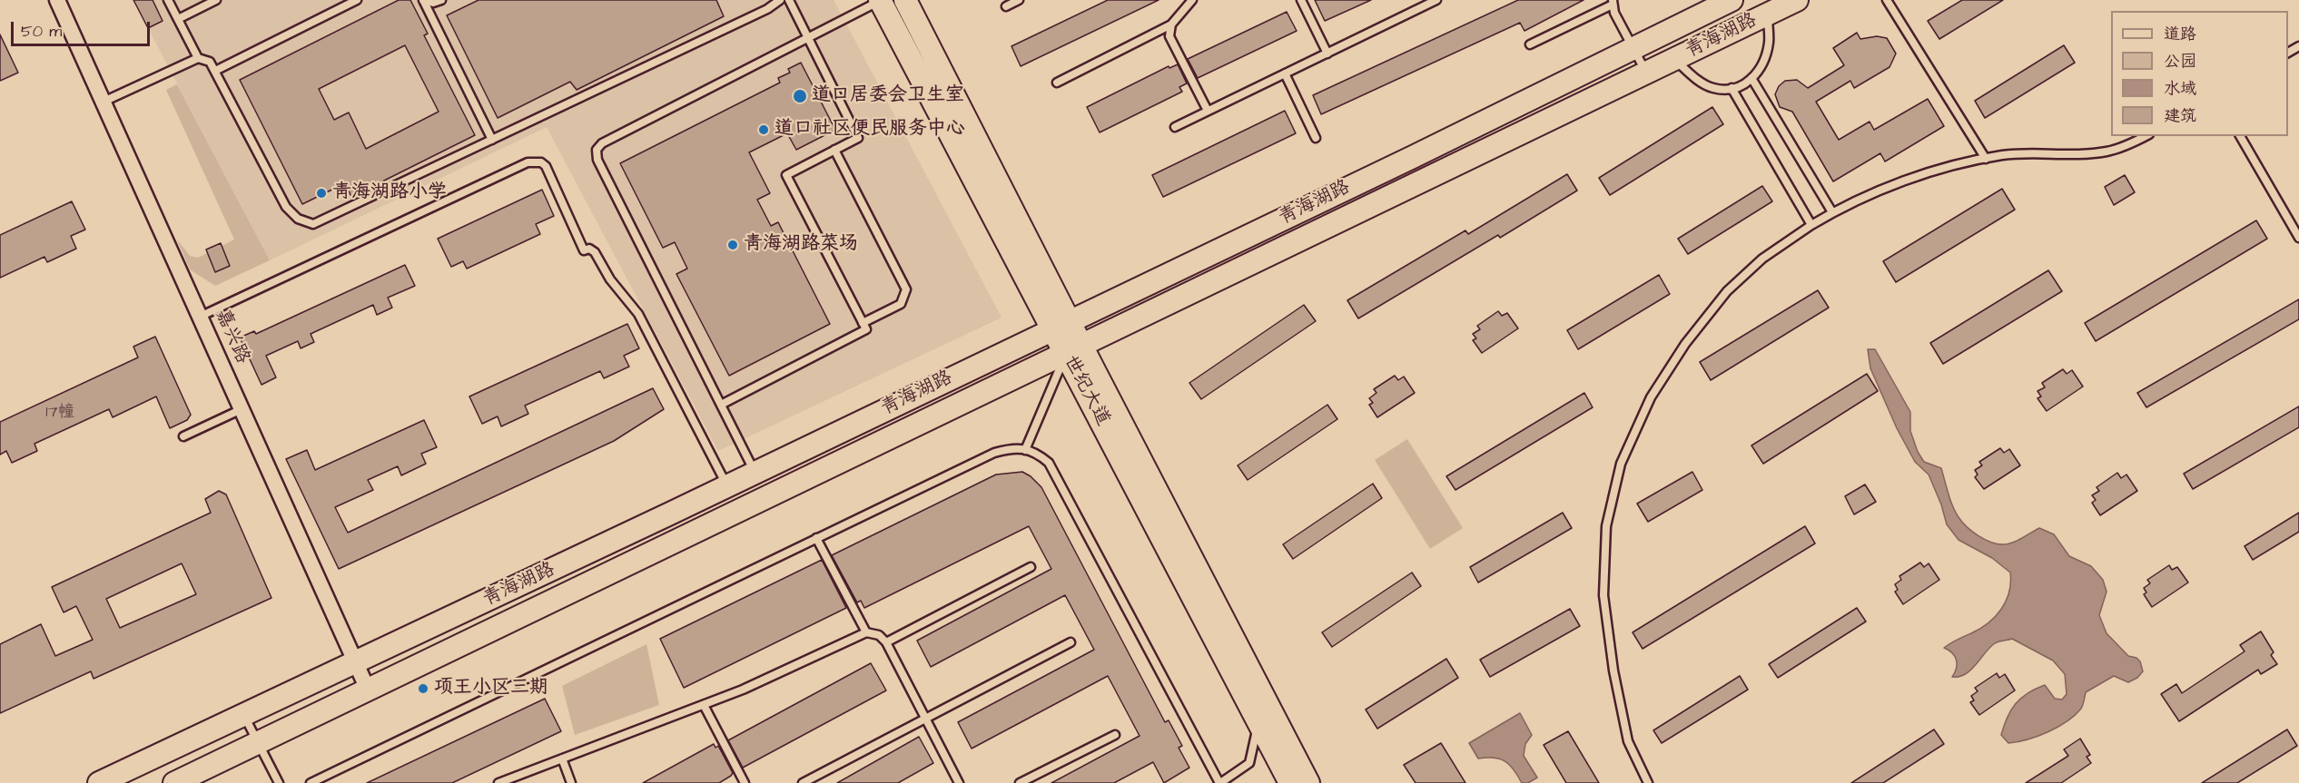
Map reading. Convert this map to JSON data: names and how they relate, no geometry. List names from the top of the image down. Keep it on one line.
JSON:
{"streets":{"main road":["青海湖路","世纪大道"],"street":["嘉兴路"]},"crossings":[["青海湖路","嘉兴路"],["青海湖路","世纪大道"]],"places":["道口居委会卫生室","道口社区便民服务中心","青海湖路小学","青海湖路菜场","项王小区三期"],"house_numbers":["17幢"],"legend":["道路","公园","水域","建筑"],"scale_bar":"50 m"}
